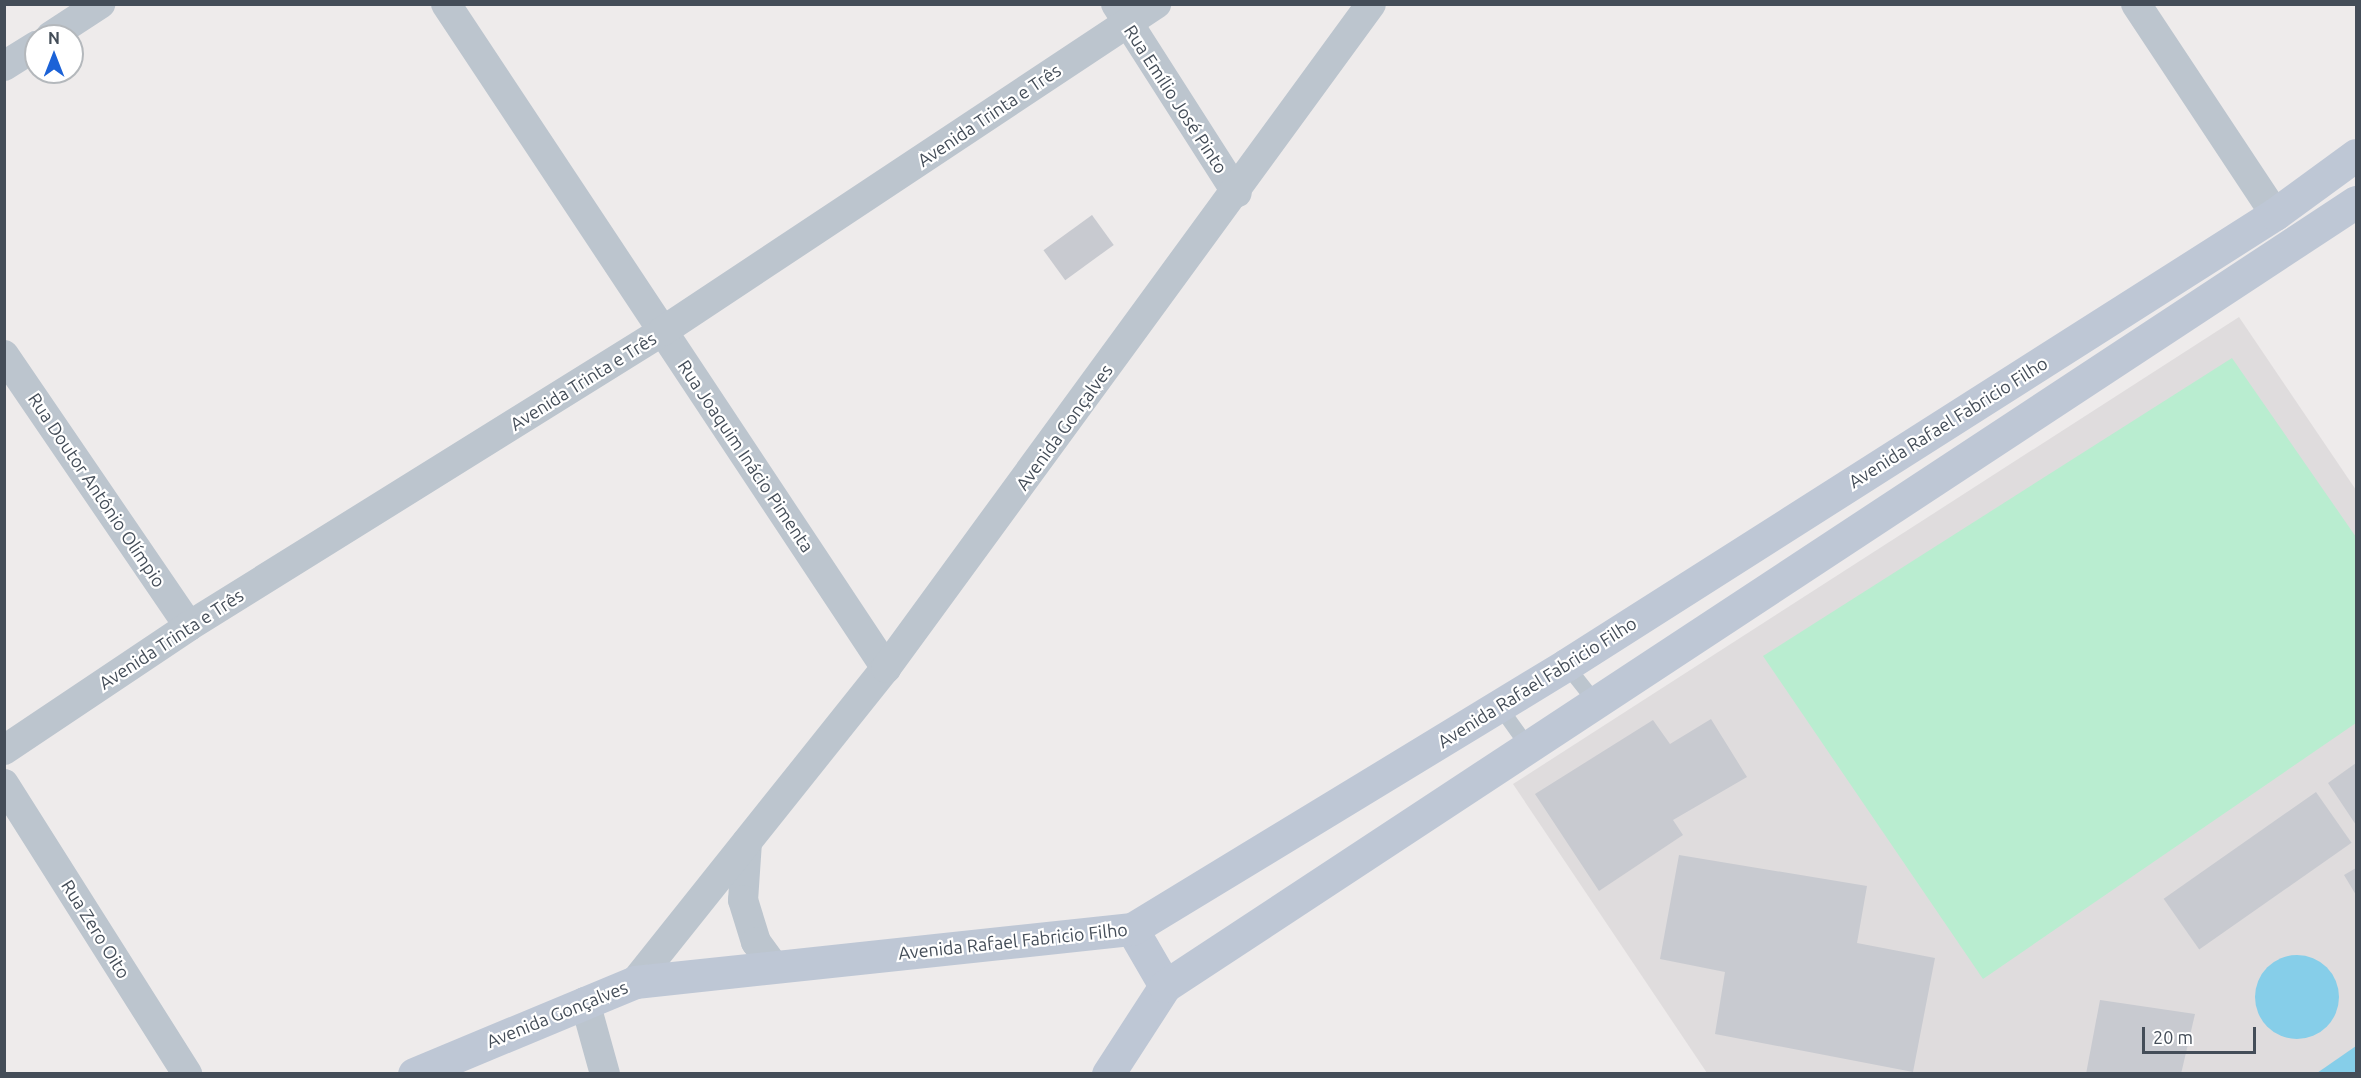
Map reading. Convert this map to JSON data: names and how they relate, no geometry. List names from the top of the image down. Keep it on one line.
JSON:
{"streets":{"street":["Rua Emílio José Pinto","Avenida Trinta e Três","Avenida Rafael Fabricio Filho","Avenida Gonçalves","Rua Joaquim Inácio Pimenta","Rua Doutor Antônio Olímpio","Rua Zero Oito"]},"crossings":[["Rua Emílio José Pinto","Avenida Trinta e Três"],["Rua Emílio José Pinto","Avenida Gonçalves"],["Avenida Trinta e Três","Rua Joaquim Inácio Pimenta"],["Avenida Trinta e Três","Rua Doutor Antônio Olímpio"],["Avenida Rafael Fabricio Filho","Avenida Gonçalves"],["Avenida Gonçalves","Rua Joaquim Inácio Pimenta"]],"scale_bar":"20 m","north":"top"}
